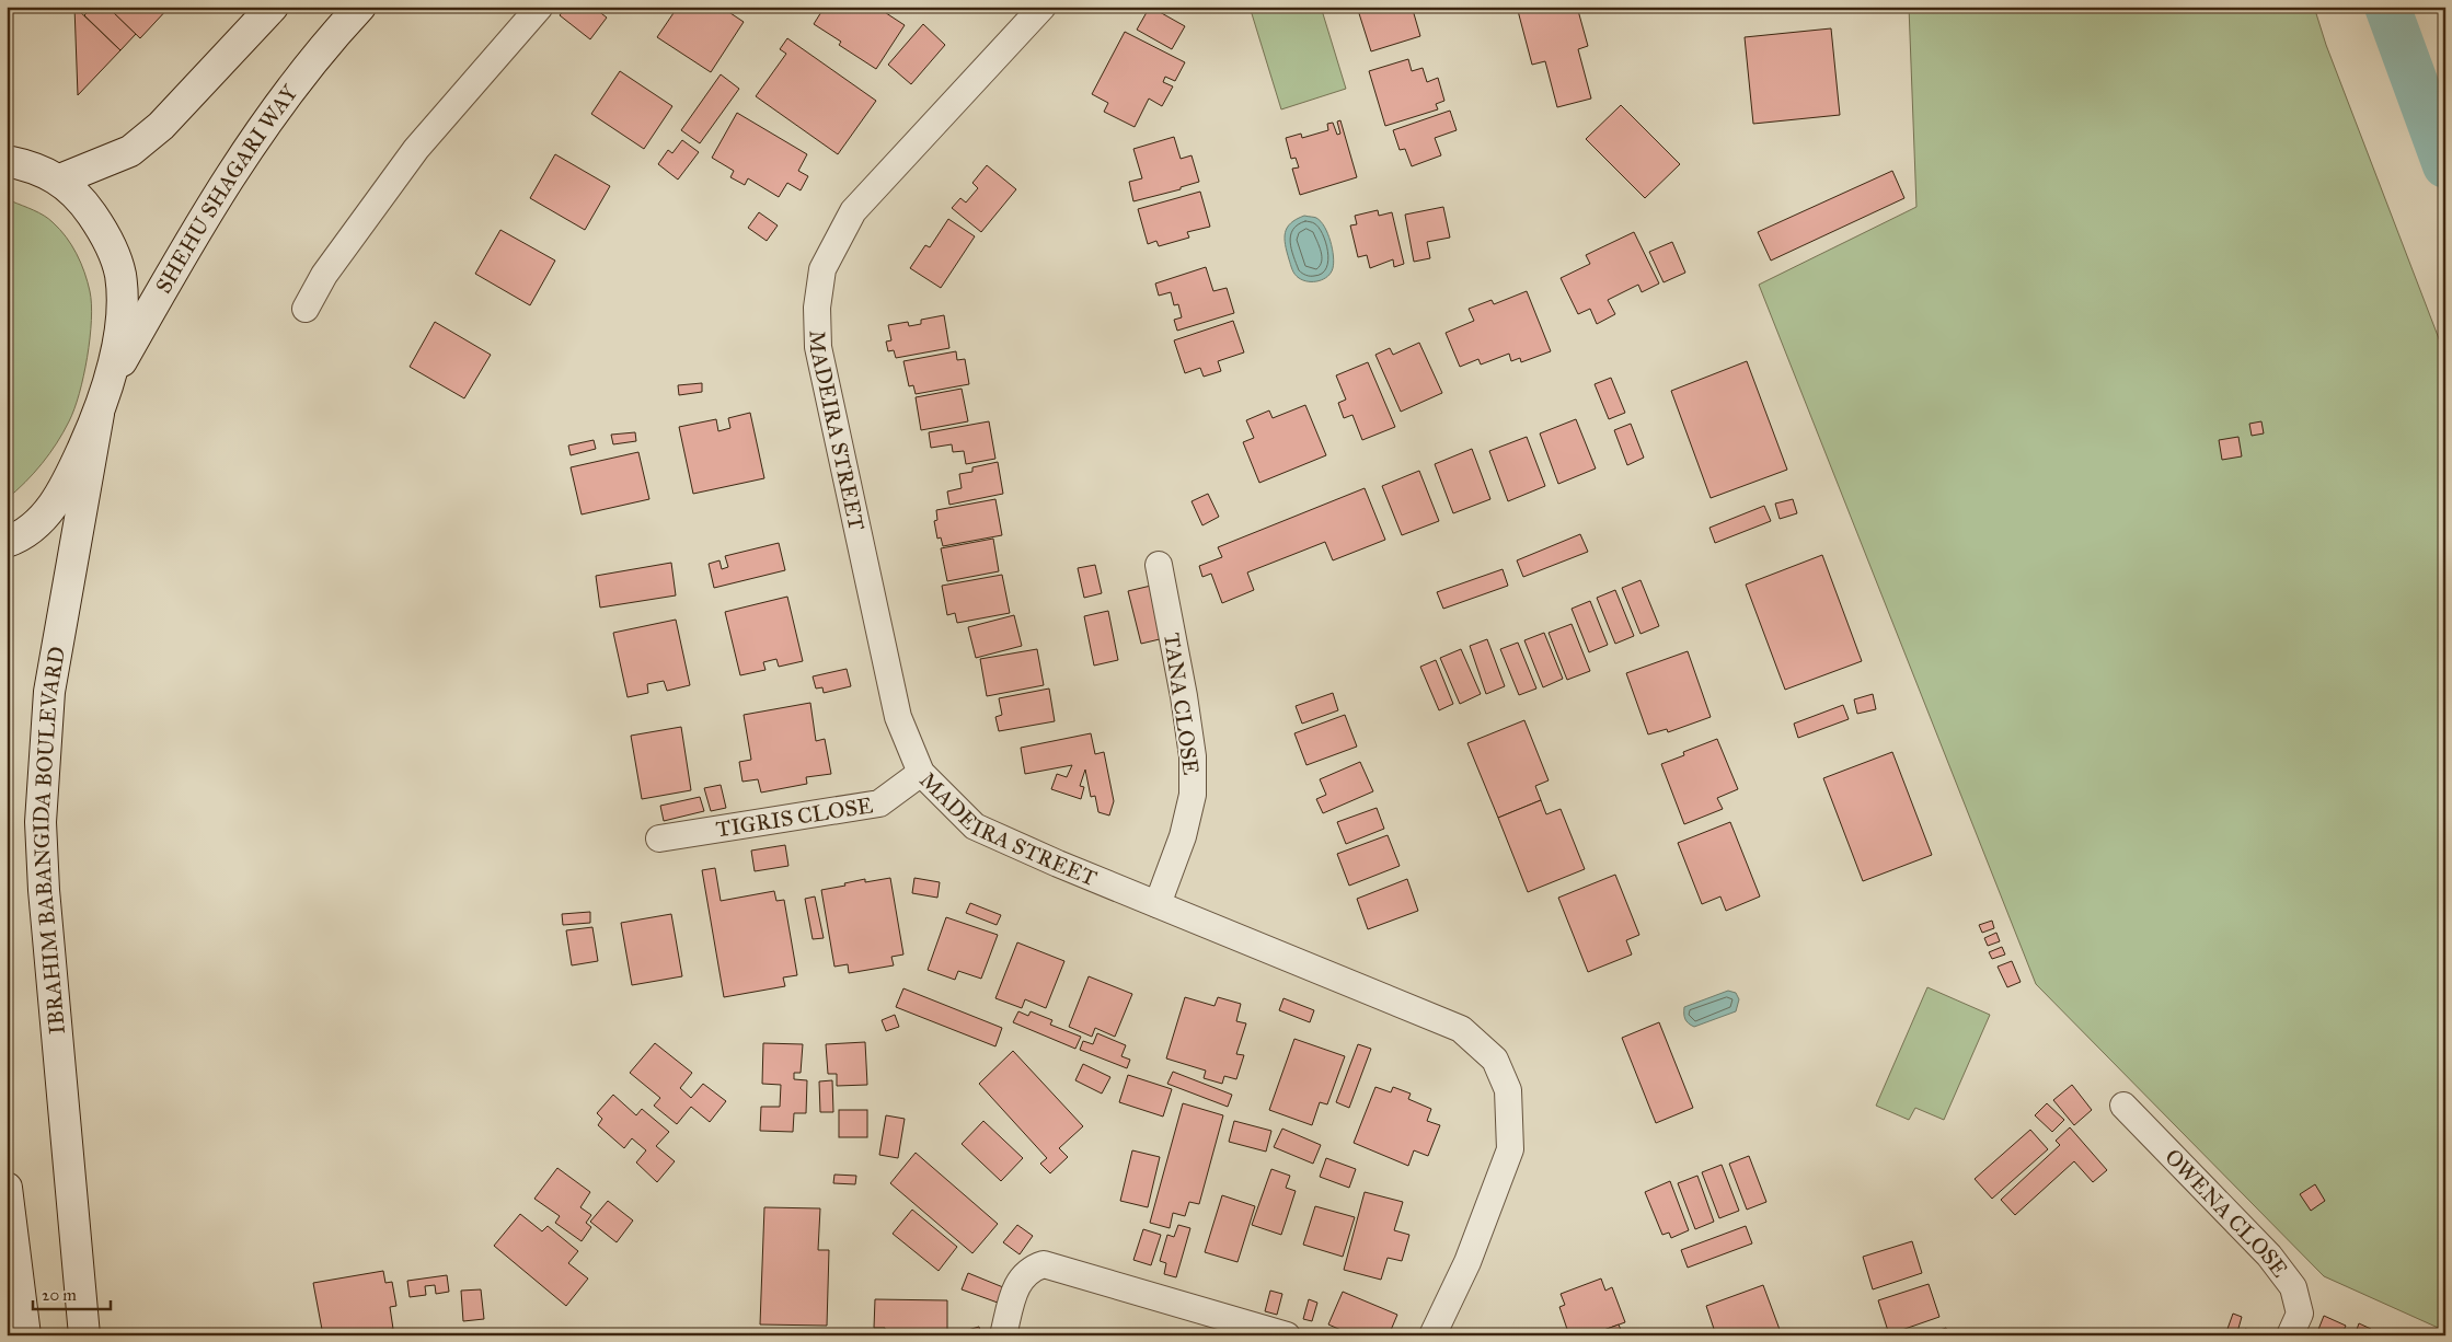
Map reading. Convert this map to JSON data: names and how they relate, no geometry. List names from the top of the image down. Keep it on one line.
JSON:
{"streets":{"main road":["SHEHU SHAGARI WAY","IBRAHIM BABANGIDA BOULEVARD"],"street":["MADEIRA STREET","TANA CLOSE","TIGRIS CLOSE","OWENA CLOSE"]},"crossings":[["MADEIRA STREET","TANA CLOSE"],["MADEIRA STREET","TIGRIS CLOSE"]],"scale_bar":"20 m"}
